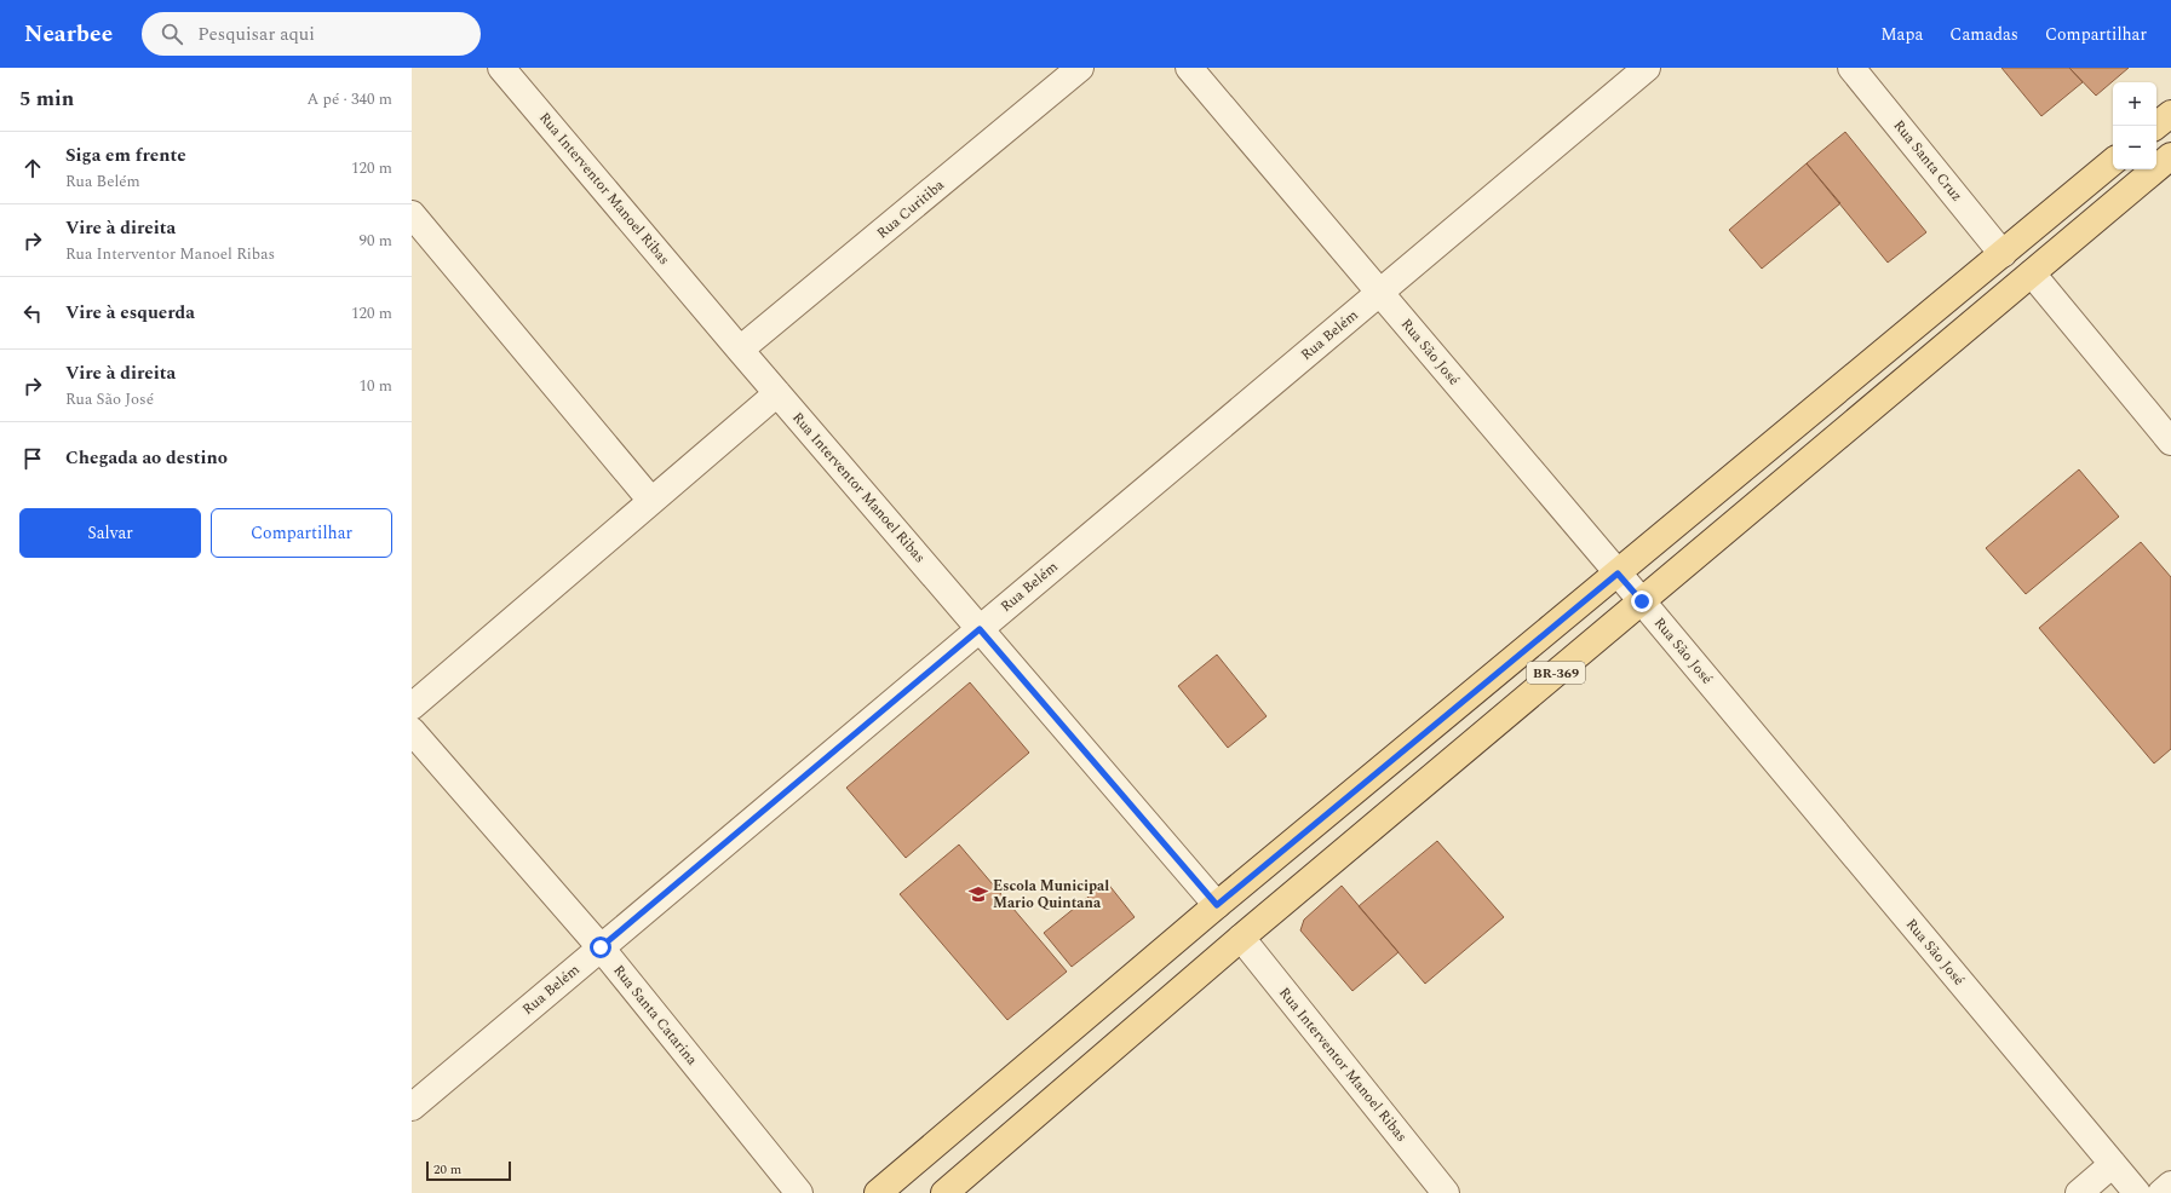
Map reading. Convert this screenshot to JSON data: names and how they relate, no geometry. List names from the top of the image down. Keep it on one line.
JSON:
{"streets":{"main road":["BR-369"],"street":["Rua Santa Cruz","Rua Interventor Manoel Ribas","Rua Curitiba","Rua Belém","Rua São José","Rua Santa Catarina"]},"crossings":[["Rua Santa Cruz","BR-369"],["Rua Interventor Manoel Ribas","Rua Curitiba"],["Rua Interventor Manoel Ribas","Rua Belém"],["Rua Interventor Manoel Ribas","BR-369"],["Rua Belém","Rua São José"],["Rua Belém","Rua Santa Catarina"],["Rua São José","BR-369"]],"places":{"school or university":["Escola Municipal Mario Quintana"]},"scale_bar":"20 m","page":{"header":"Nearbee","search":"Pesquisar aqui","nav":["Mapa","Camadas","Compartilhar"],"heading":["5 min","A pé · 340 m"],"map_buttons":["+","−"],"list":[["Siga em frente","Rua Belém","120 m"],["Vire à direita","Rua Interventor Manoel Ribas","90 m"],["Vire à esquerda","120 m"],["Vire à direita","Rua São José","10 m"],"Chegada ao destino"],"buttons":["Salvar","Compartilhar"],"scale":"20 m"}}
